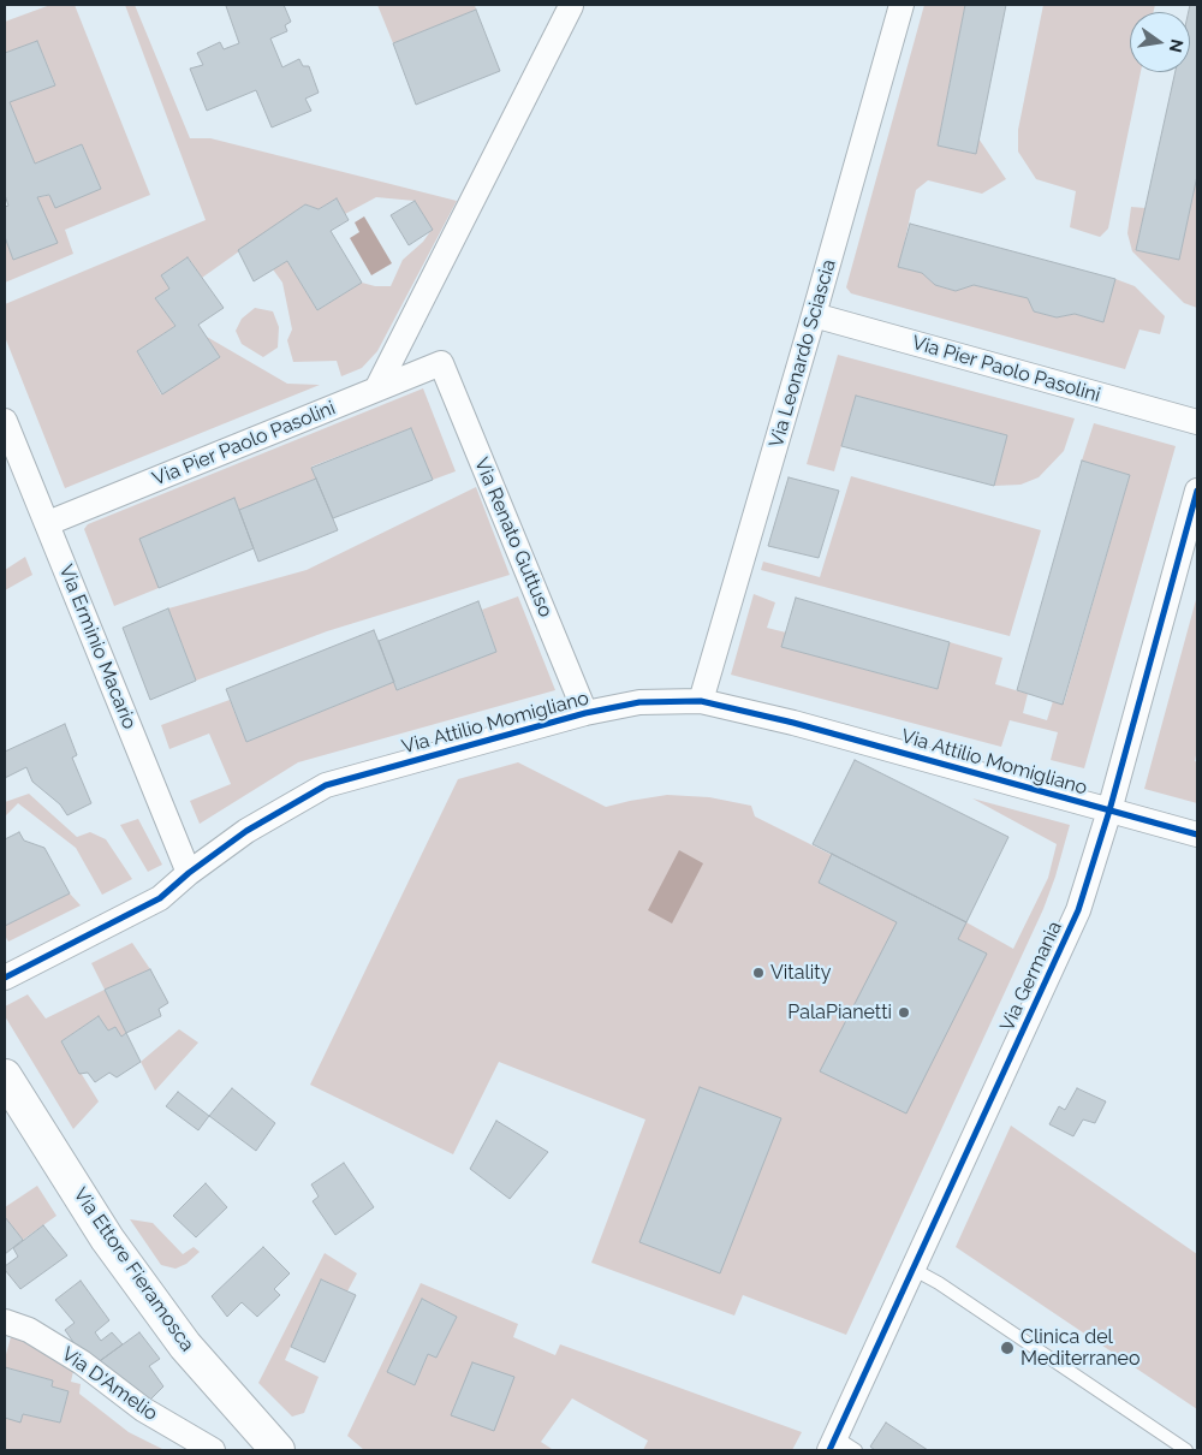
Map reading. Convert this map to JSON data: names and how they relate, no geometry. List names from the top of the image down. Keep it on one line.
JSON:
{"streets":{"main road":["Via Ettore Fieramosca"],"street":["Via Leonardo Sciascia","Via Pier Paolo Pasolini","Via Renato Guttuso","Via Erminio Macario","Via Attilio Momigliano","Via Germania","Via D'Amelio"]},"crossings":[["Via Leonardo Sciascia","Via Pier Paolo Pasolini"],["Via Leonardo Sciascia","Via Attilio Momigliano"],["Via Pier Paolo Pasolini","Via Renato Guttuso"],["Via Pier Paolo Pasolini","Via Erminio Macario"],["Via Renato Guttuso","Via Attilio Momigliano"],["Via Erminio Macario","Via Attilio Momigliano"],["Via Attilio Momigliano","Via Germania"]],"places":["Vitality","PalaPianetti","Clinica del Mediterraneo"],"north":"right"}
